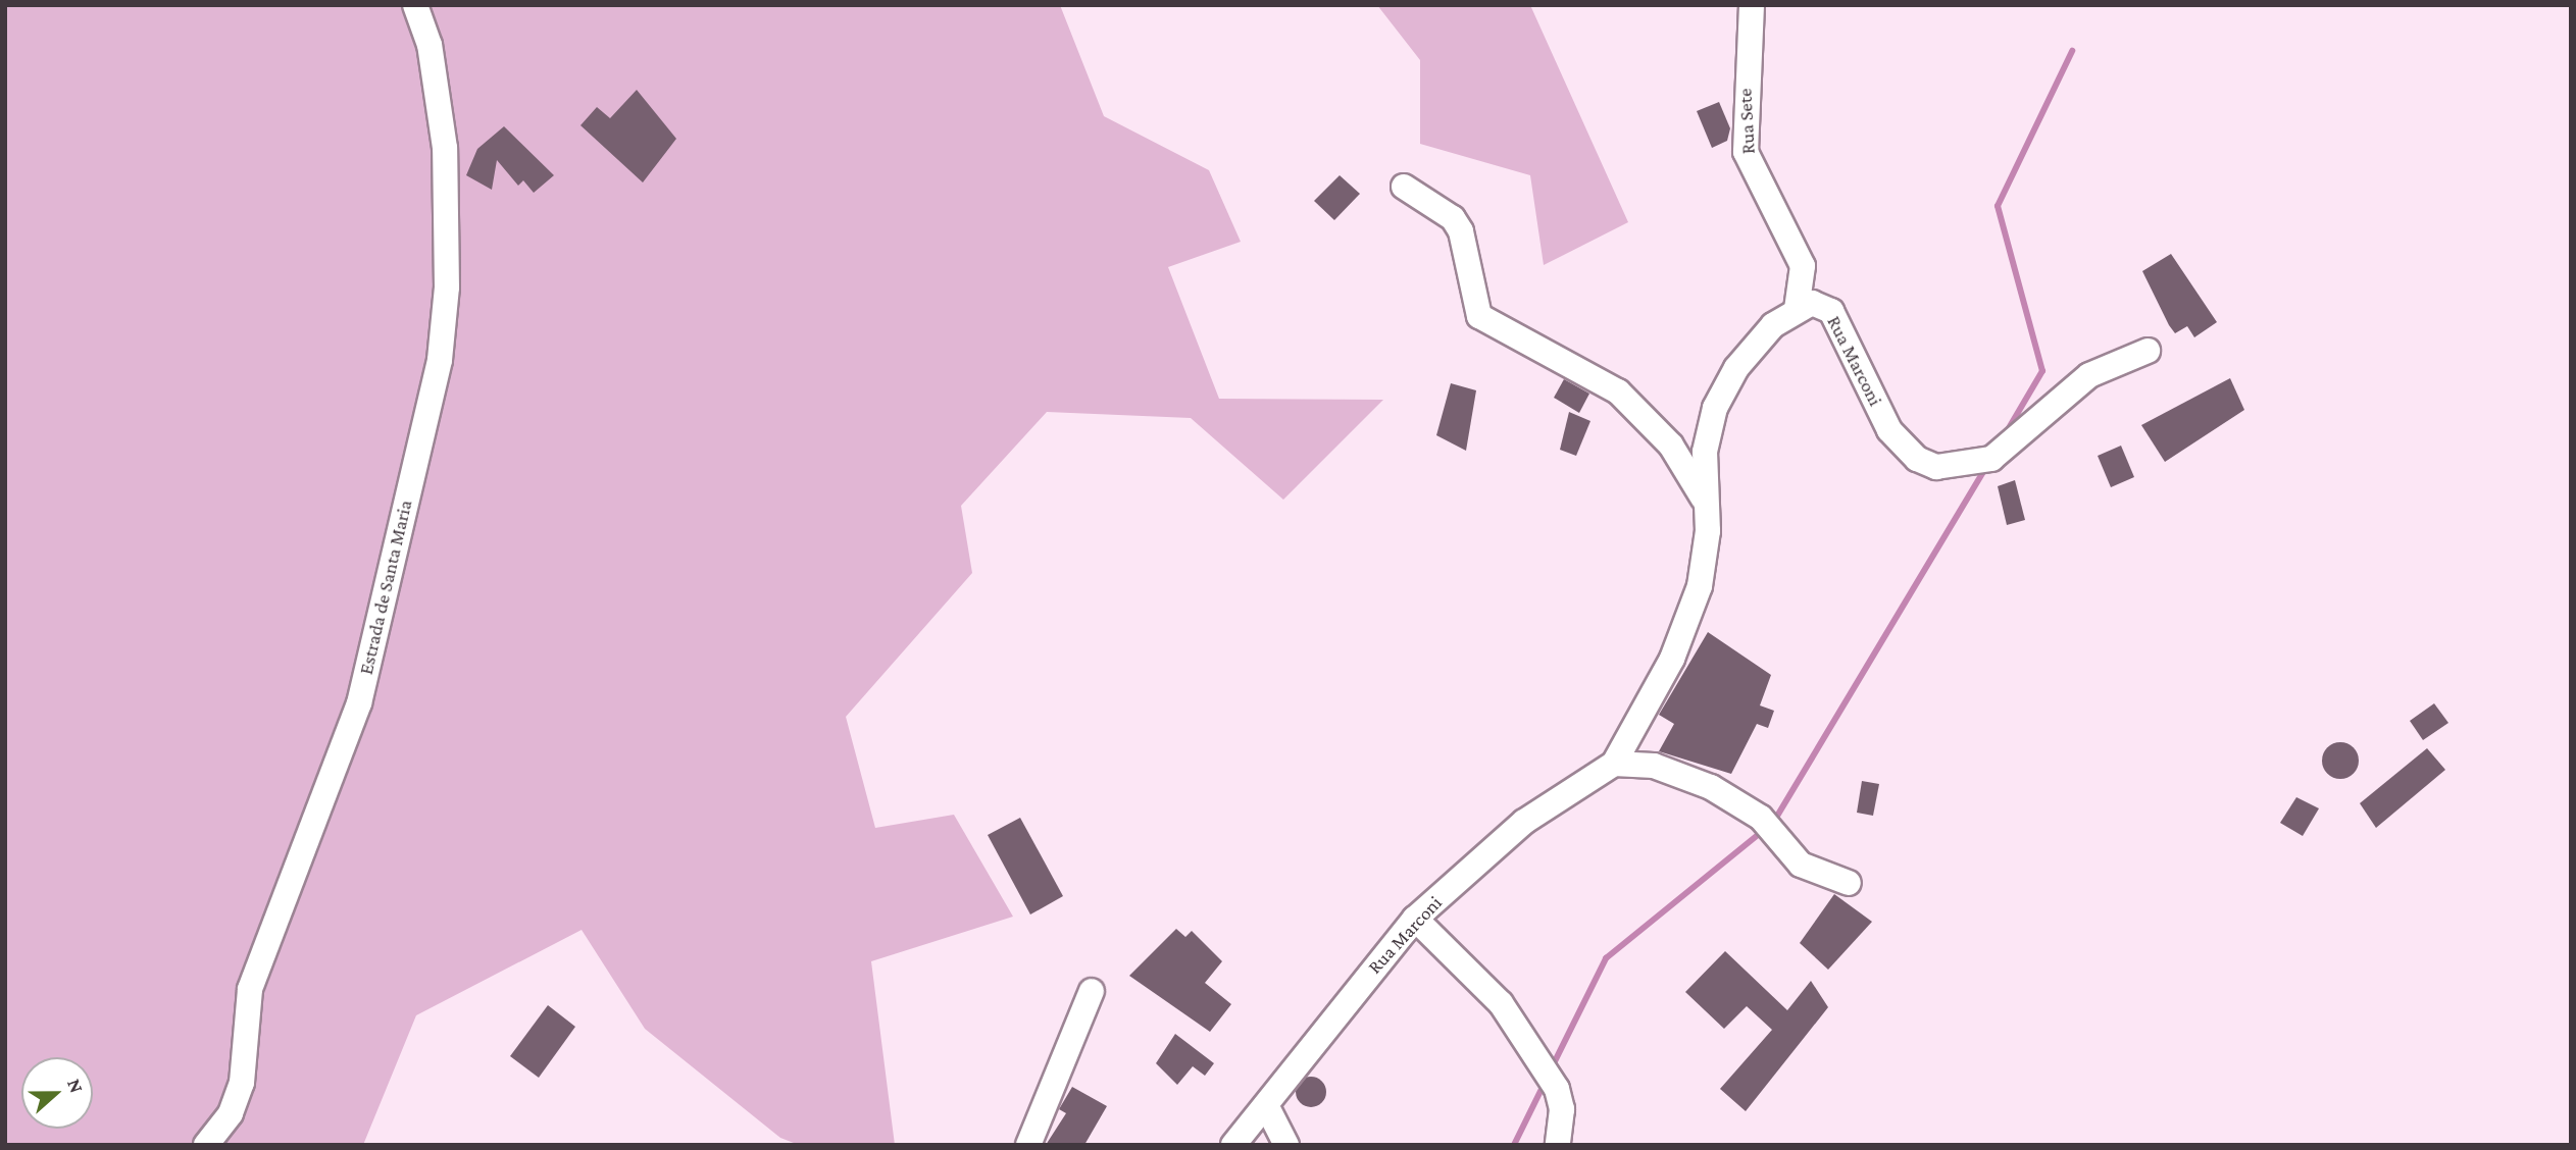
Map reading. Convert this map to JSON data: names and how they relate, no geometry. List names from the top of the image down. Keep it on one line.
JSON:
{"streets":{"street":["Rua Sete","Rua Marconi","Estrada de Santa Maria"]},"crossings":[["Rua Sete","Rua Marconi"]],"north":"right"}
